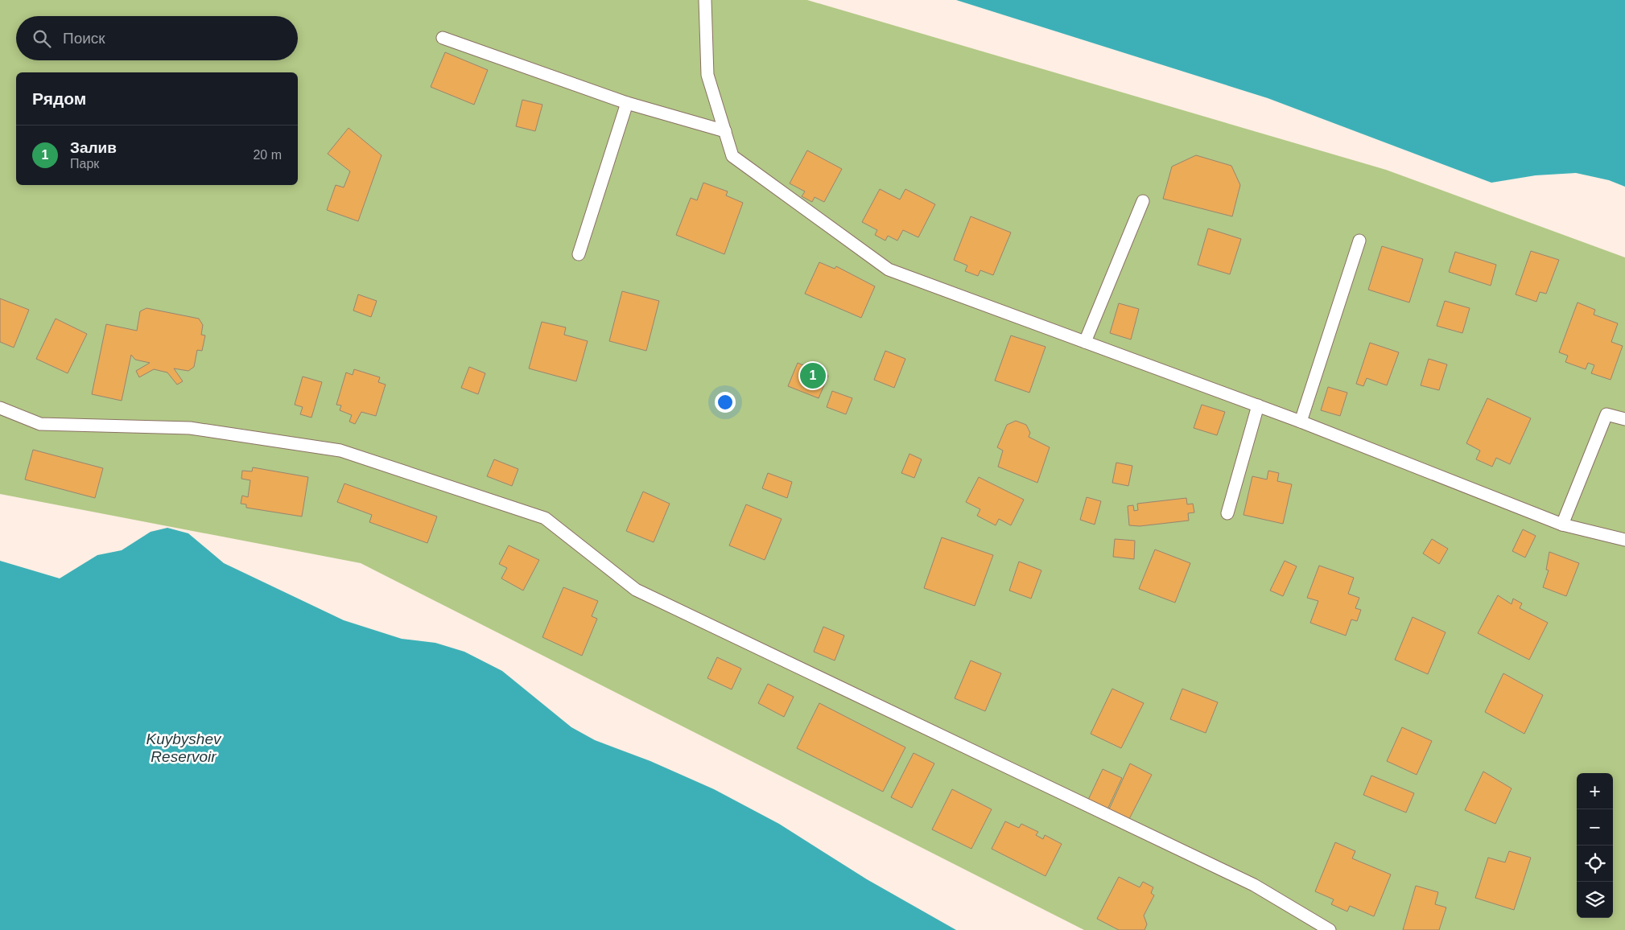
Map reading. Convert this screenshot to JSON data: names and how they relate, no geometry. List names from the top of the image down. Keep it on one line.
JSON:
{"water":["Kuybyshev Reservoir"],"page":{"search":"Поиск","heading":"Рядом","list":[{"mark":"1","name":"Залив","note":"Парк","value":"20 m"}],"pins":"1","map_buttons":["+","−"]}}
